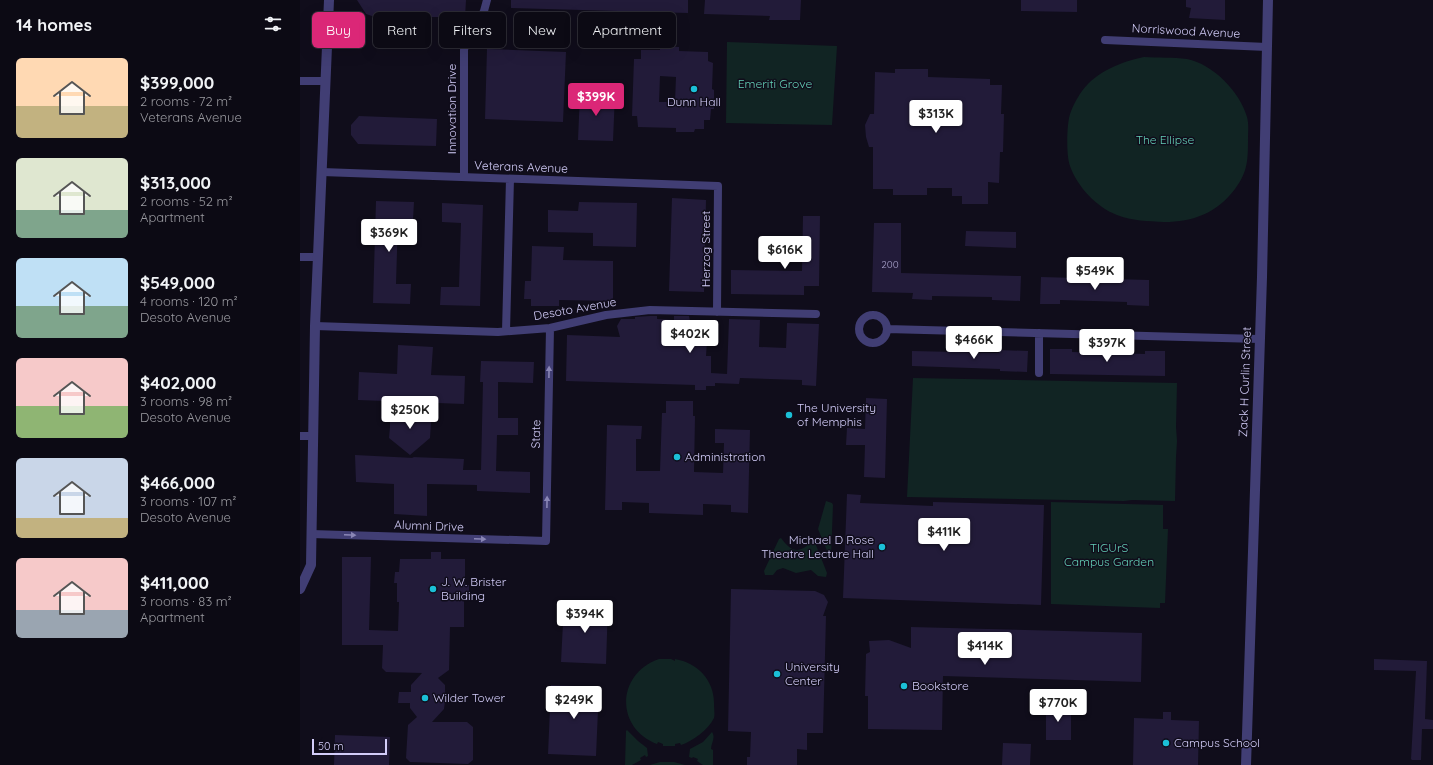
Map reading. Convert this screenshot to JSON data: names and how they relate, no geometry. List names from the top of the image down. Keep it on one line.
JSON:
{"streets":{"street":["Norriswood Avenue","Innovation Drive","Veterans Avenue","Herzog Street","Desoto Avenue","Zack H Curlin Street","State","Alumni Drive"]},"crossings":[["Norriswood Avenue","Zack H Curlin Street"],["Innovation Drive","Veterans Avenue"],["Veterans Avenue","Herzog Street"],["Herzog Street","Desoto Avenue"],["Desoto Avenue","State"],["State","Alumni Drive"]],"one_way":["State","Alumni Drive"],"parks":["Emeriti Grove","The Ellipse","TIGUrS Campus Garden"],"places":["Dunn Hall","The University of Memphis","Administration","Michael D Rose Theatre Lecture Hall","J. W. Brister Building","University Center","Bookstore","Wilder Tower","Campus School"],"house_numbers":["200"],"scale_bar":"50 m","page":{"heading":"14 homes","chip":["Buy","Rent","Filters","New","Apartment"],"list":[{"name":"$399,000","note":"2 rooms · 72 m² · Veterans Avenue"},{"name":"$313,000","note":"2 rooms · 52 m² · Apartment"},{"name":"$549,000","note":"4 rooms · 120 m² · Desoto Avenue"},{"name":"$402,000","note":"3 rooms · 98 m² · Desoto Avenue"},{"name":"$466,000","note":"3 rooms · 107 m² · Desoto Avenue"},{"name":"$411,000","note":"3 rooms · 83 m² · Apartment"}],"price":["$399K","$313K","$369K","$616K","$549K","$402K","$466K","$397K","$250K","$411K","$394K","$414K","$249K","$770K"],"scale":"50 m"}}
